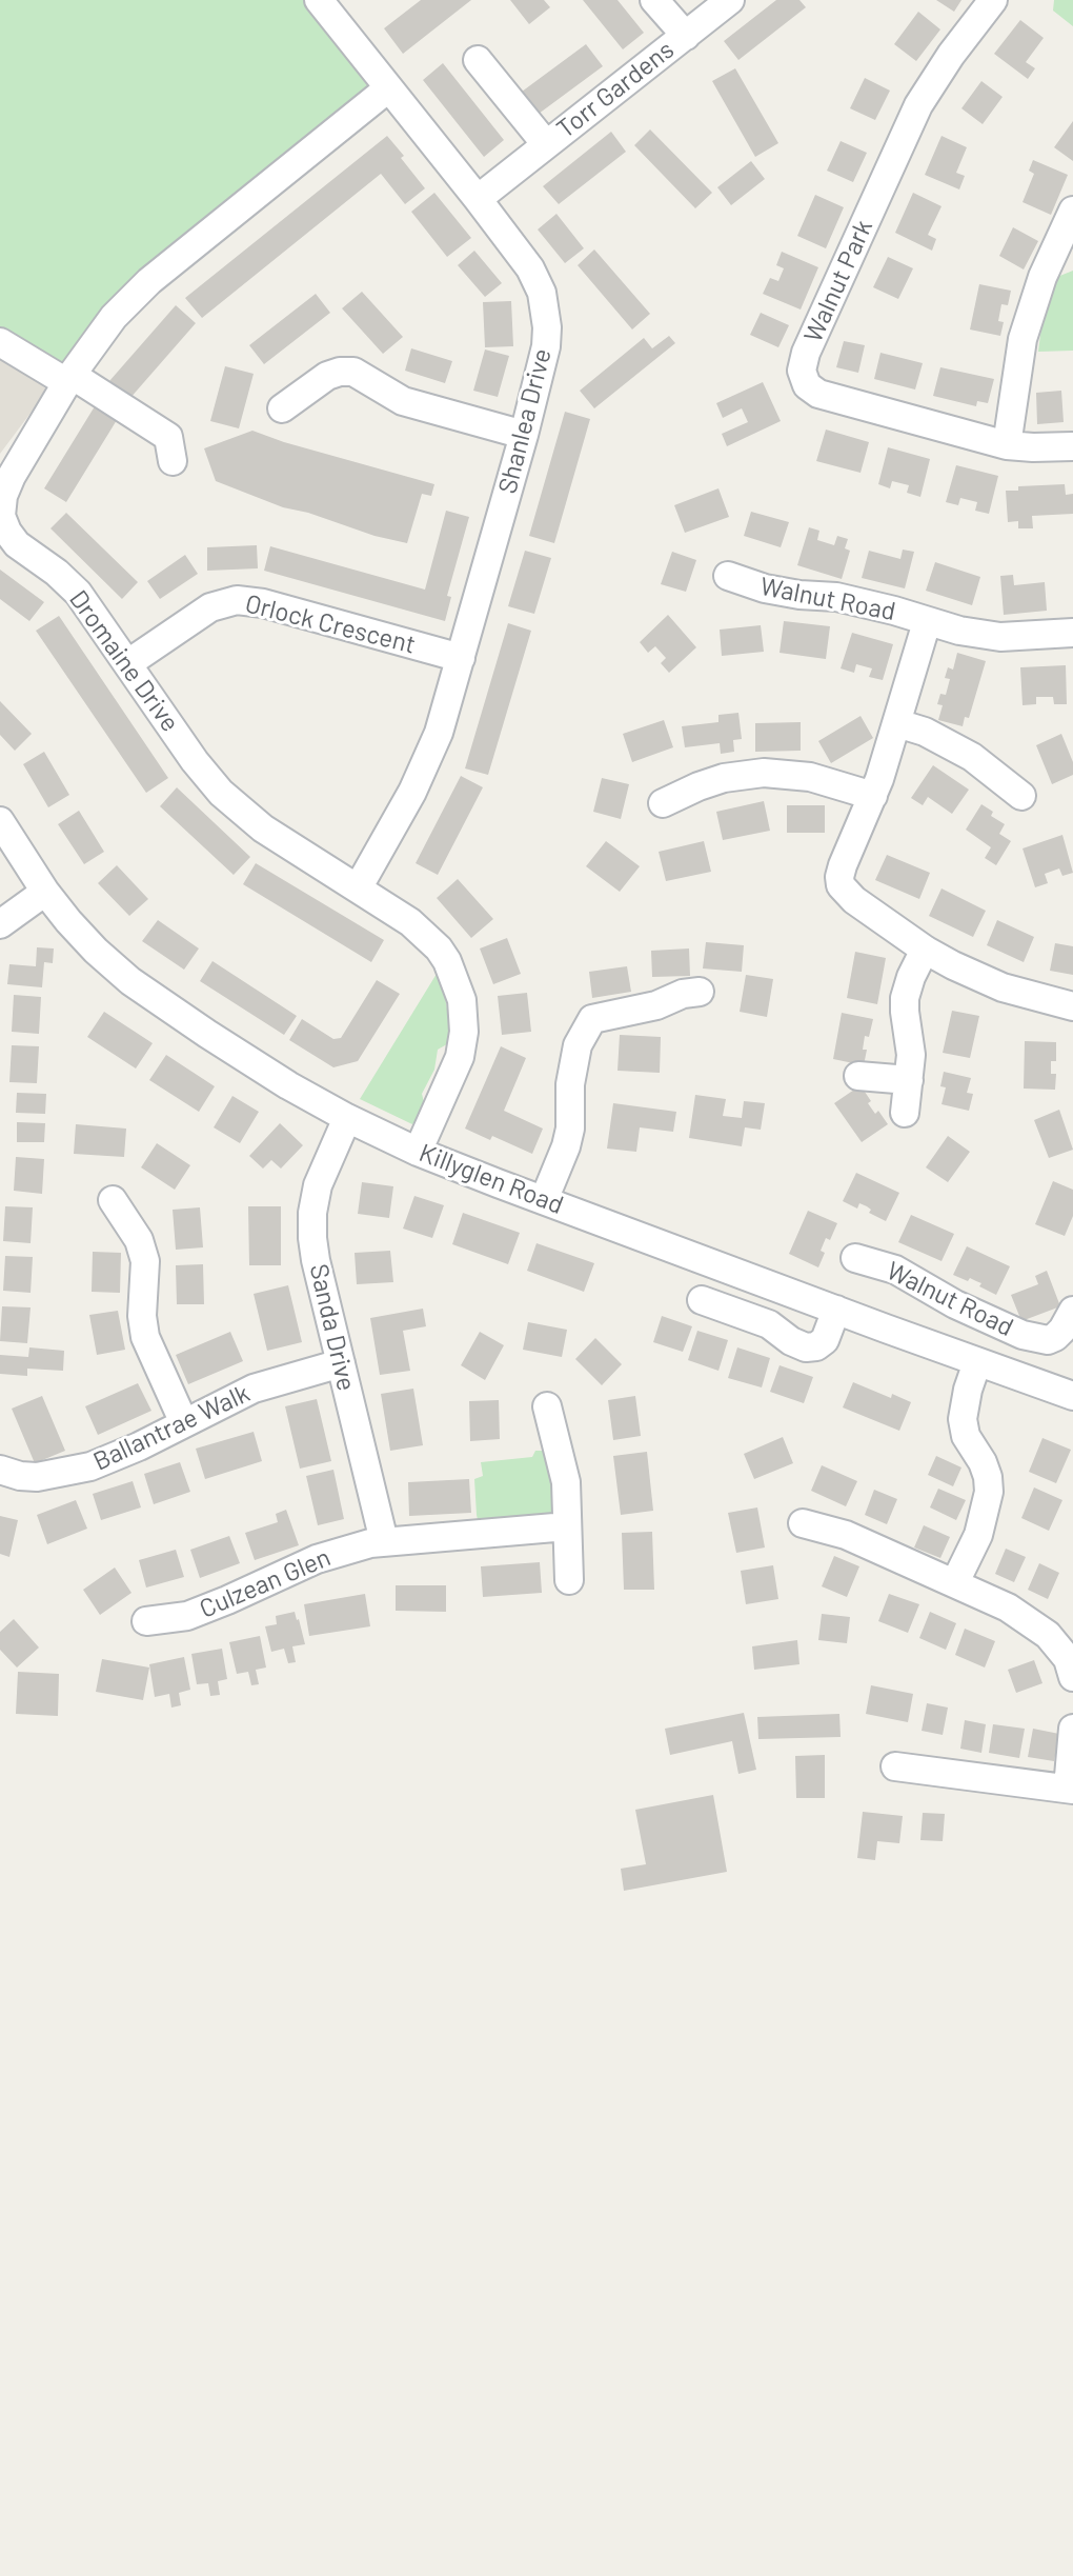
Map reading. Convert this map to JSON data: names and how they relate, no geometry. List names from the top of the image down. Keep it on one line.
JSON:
{"streets":{"street":["Torr Gardens","Walnut Park","Shanlea Drive","Walnut Road","Orlock Crescent","Dromaine Drive","Killyglen Road","Sanda Drive","Ballantrae Walk","Culzean Glen"]},"crossings":[["Torr Gardens","Shanlea Drive"],["Shanlea Drive","Orlock Crescent"],["Shanlea Drive","Dromaine Drive"],["Orlock Crescent","Dromaine Drive"],["Dromaine Drive","Killyglen Road"],["Killyglen Road","Sanda Drive"],["Sanda Drive","Ballantrae Walk"],["Sanda Drive","Culzean Glen"]]}
